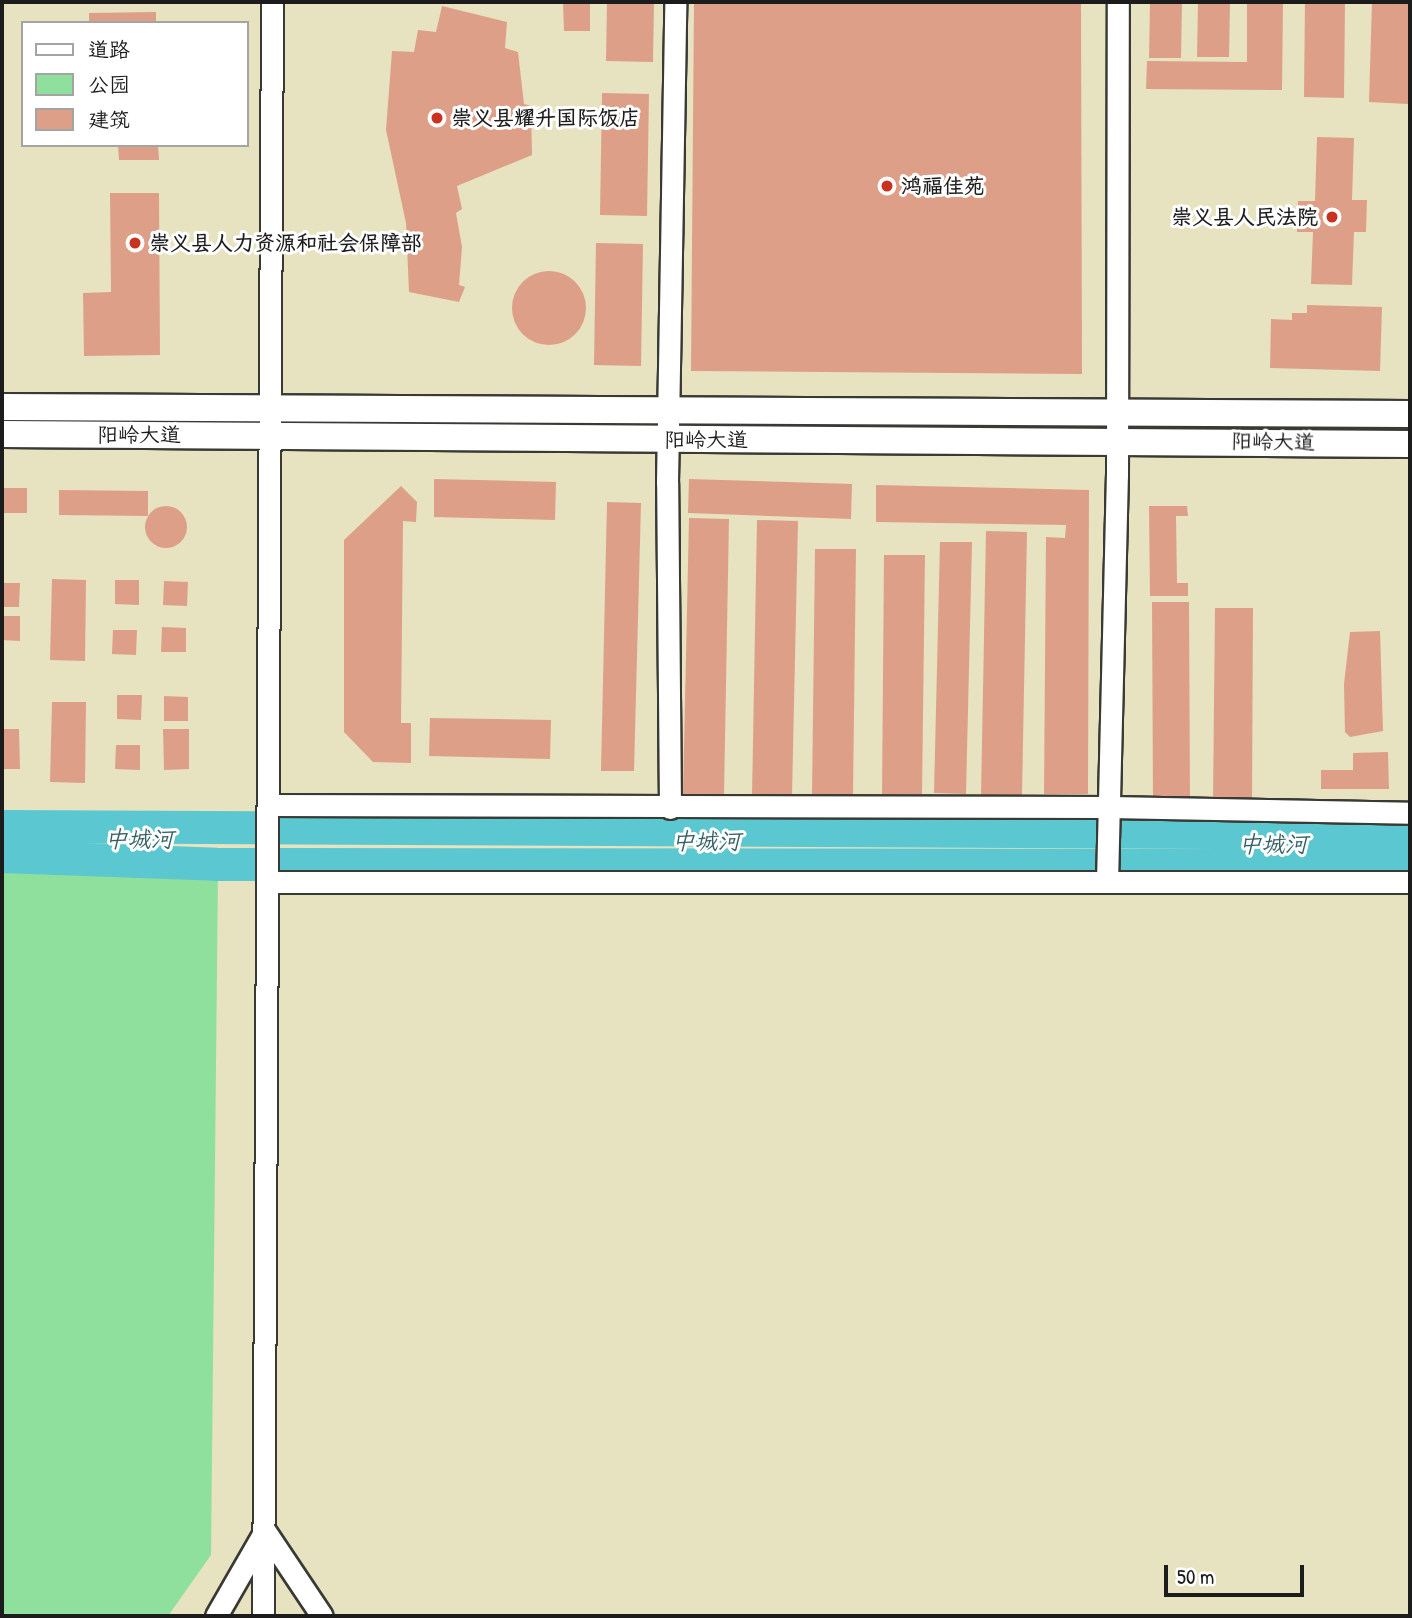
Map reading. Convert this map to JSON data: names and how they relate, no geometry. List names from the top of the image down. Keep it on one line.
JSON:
{"streets":{"main road":["阳岭大道"]},"water":["中城河"],"places":["崇义县耀升国际饭店","鸿福佳苑","崇义县人民法院","崇义县人力资源和社会保障部"],"legend":["道路","公园","建筑"],"scale_bar":"50 m"}
